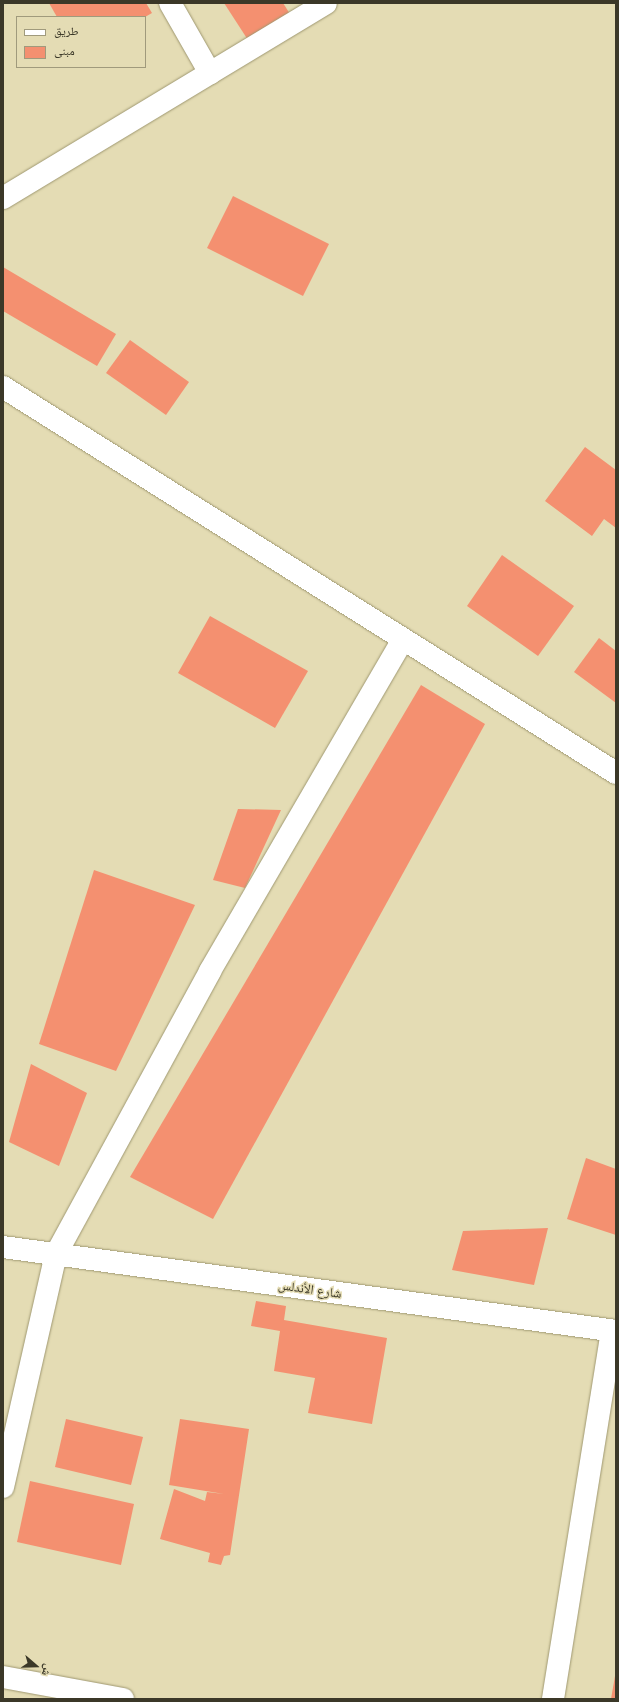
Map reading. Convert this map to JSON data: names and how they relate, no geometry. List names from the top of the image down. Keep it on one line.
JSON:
{"streets":{"street":["شارع الأندلس"]},"legend":["طريق","مبنى"],"north":"right"}
